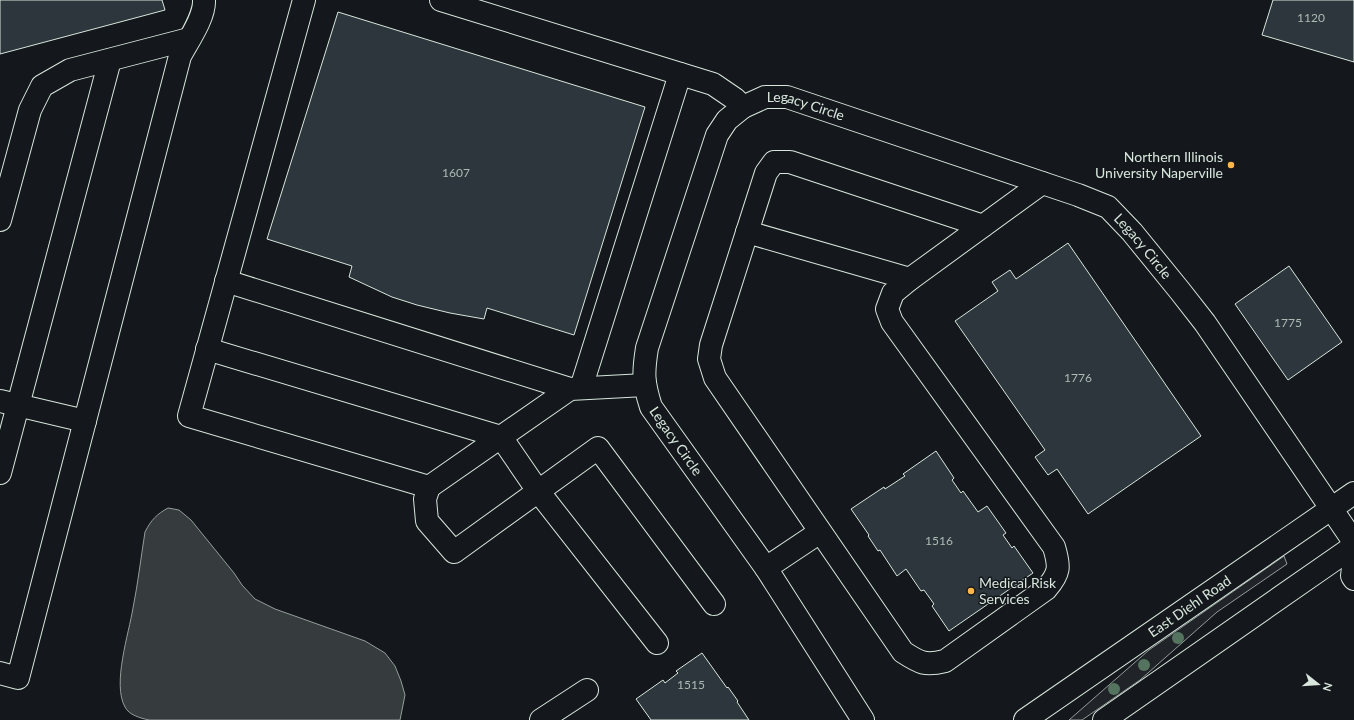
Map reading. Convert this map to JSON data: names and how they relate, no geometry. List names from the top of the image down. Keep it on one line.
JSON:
{"streets":{"street":["Legacy Circle","East Diehl Road"]},"crossings":[["Legacy Circle","East Diehl Road"]],"places":["Northern Illinois University Naperville","Medical Risk Services"],"house_numbers":["1120","1607","1775","1776","1516","1515"],"north":"right"}
